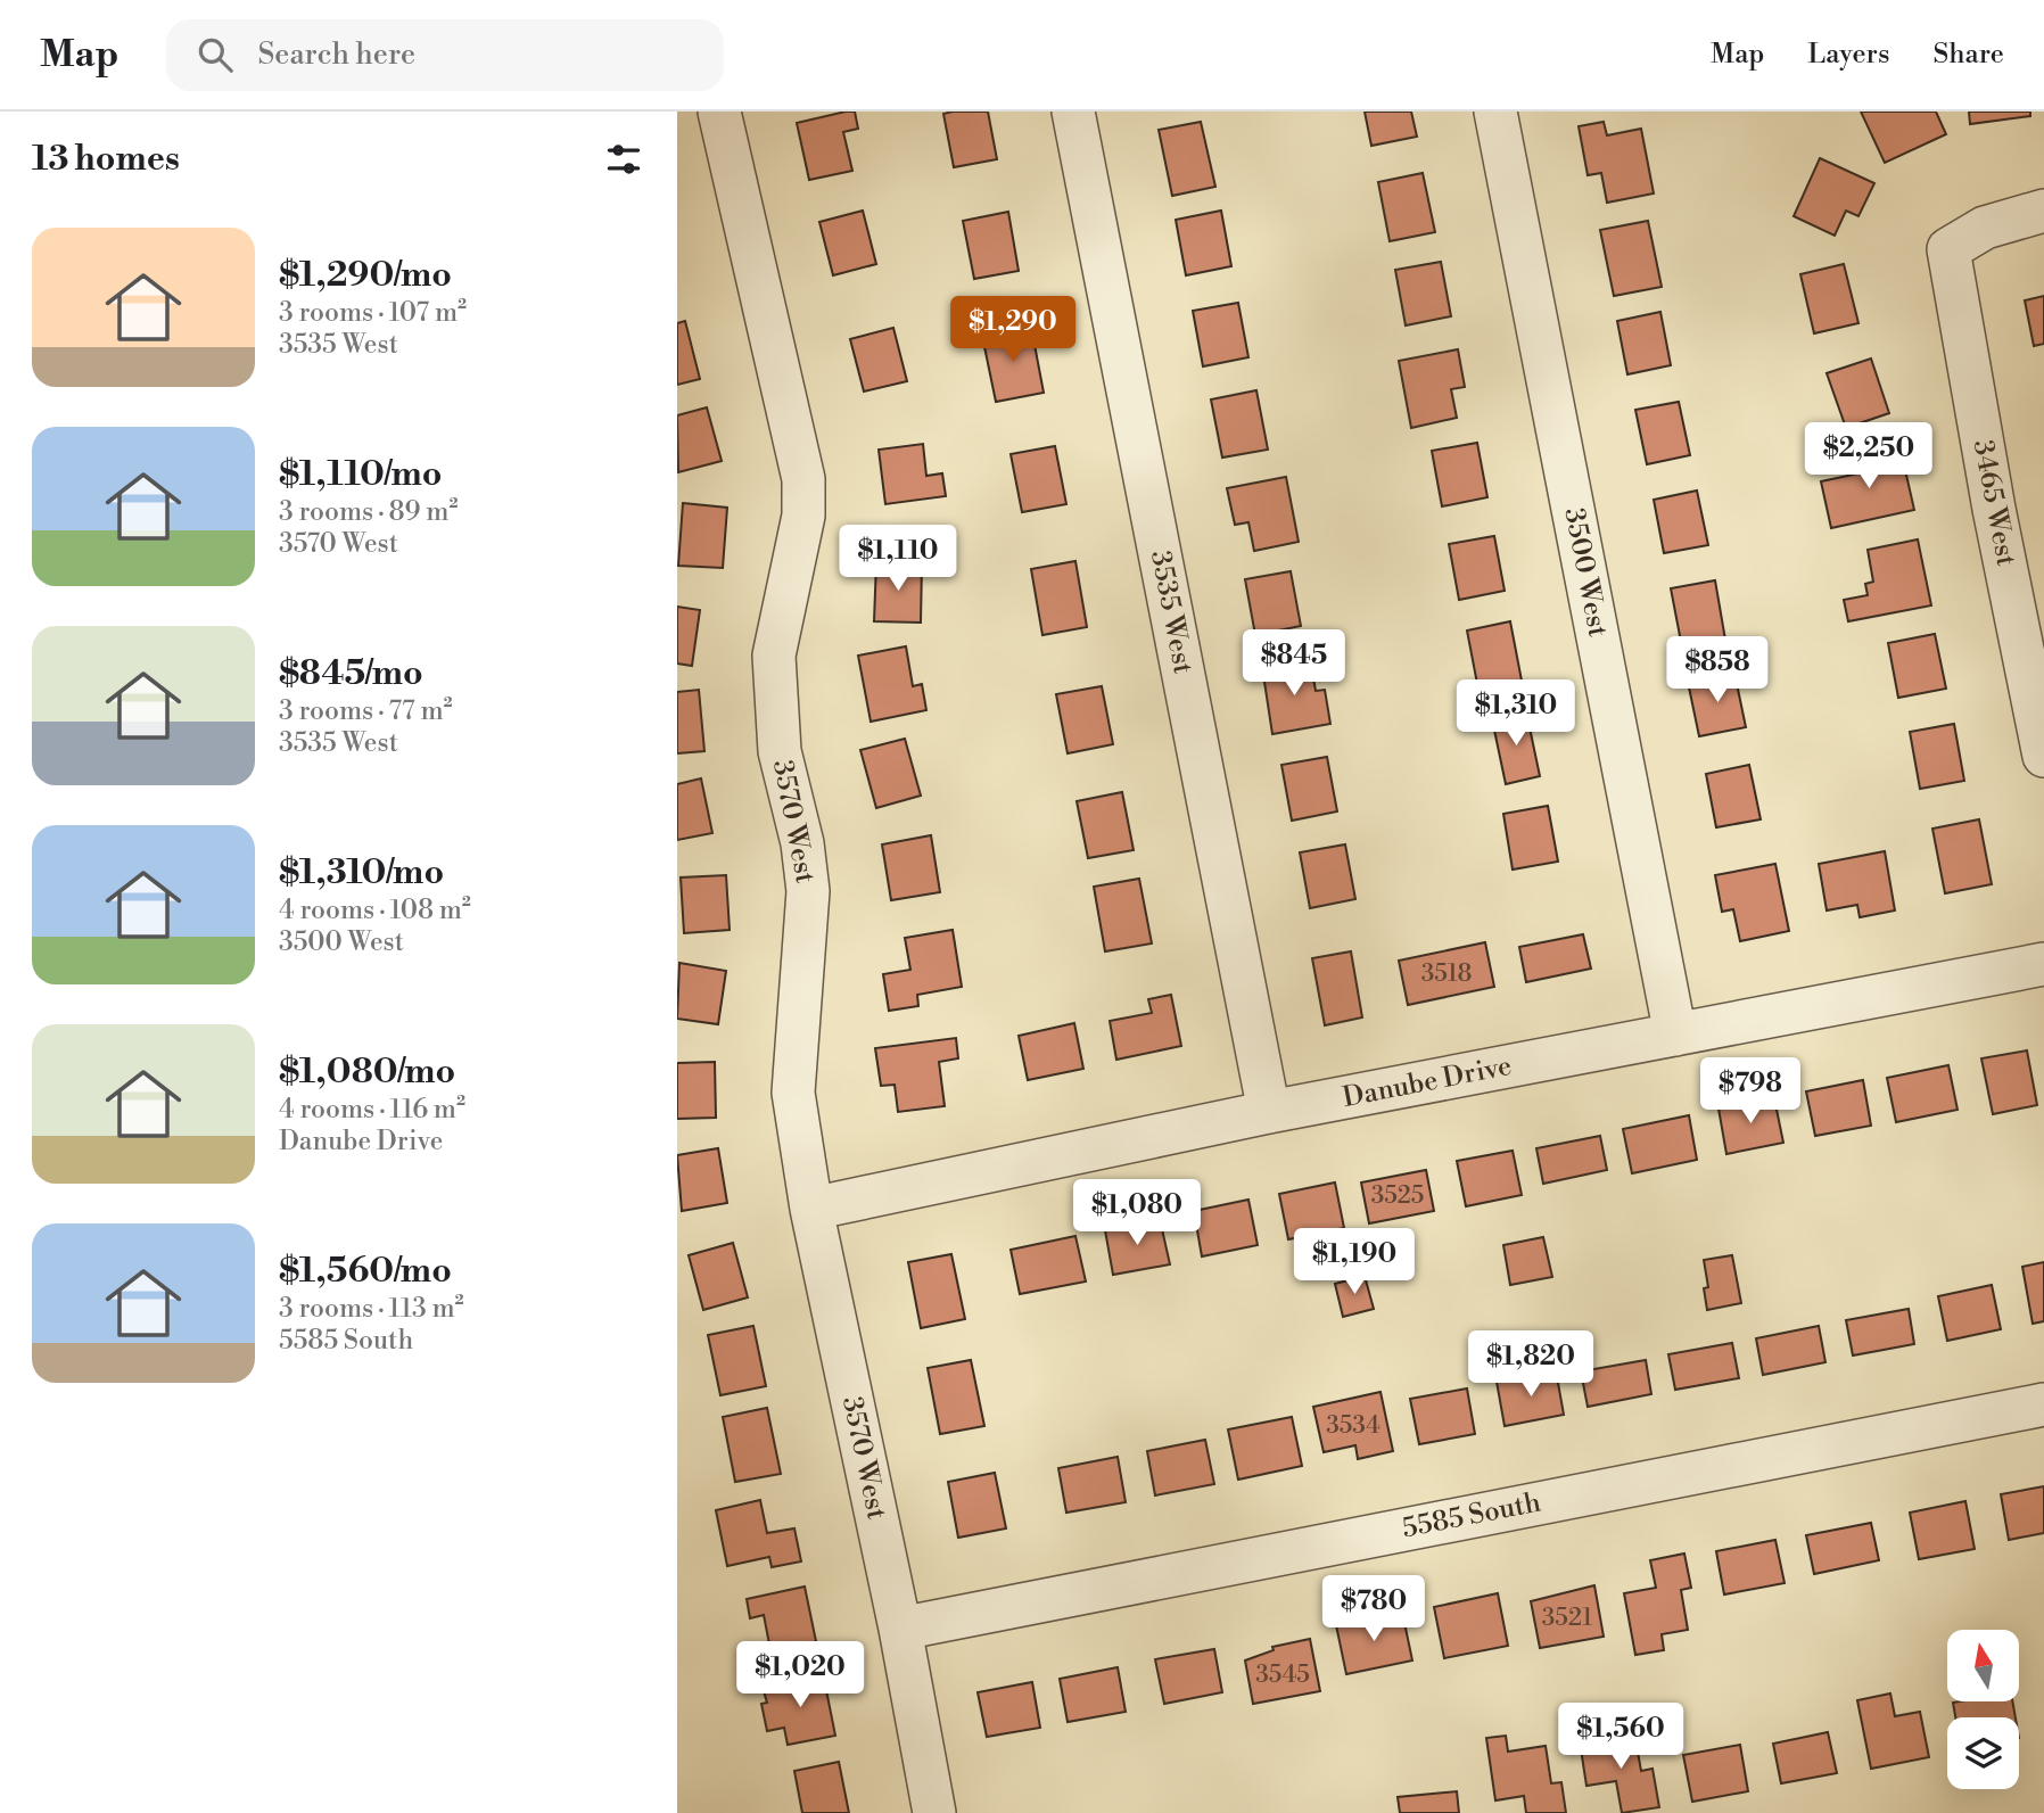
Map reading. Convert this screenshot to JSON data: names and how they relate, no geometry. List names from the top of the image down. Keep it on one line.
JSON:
{"streets":{"street":["3465 West","3500 West","3535 West","3570 West","Danube Drive","5585 South"]},"crossings":[["3500 West","Danube Drive"],["3535 West","Danube Drive"],["3570 West","Danube Drive"],["3570 West","5585 South"]],"house_numbers":["3518","3525","3534","3521","3545"],"north":"top","page":{"header":"Map","search":"Search here","nav":["Map","Layers","Share"],"heading":"13 homes","list":[{"name":"$1,290/mo","note":"3 rooms · 107 m² · 3535 West"},{"name":"$1,110/mo","note":"3 rooms · 89 m² · 3570 West"},{"name":"$845/mo","note":"3 rooms · 77 m² · 3535 West"},{"name":"$1,310/mo","note":"4 rooms · 108 m² · 3500 West"},{"name":"$1,080/mo","note":"4 rooms · 116 m² · Danube Drive"},{"name":"$1,560/mo","note":"3 rooms · 113 m² · 5585 South"}],"price":["$1,290","$2,250","$1,110","$845","$858","$1,310","$798","$1,080","$1,190","$1,820","$780","$1,020","$1,560"]}}
